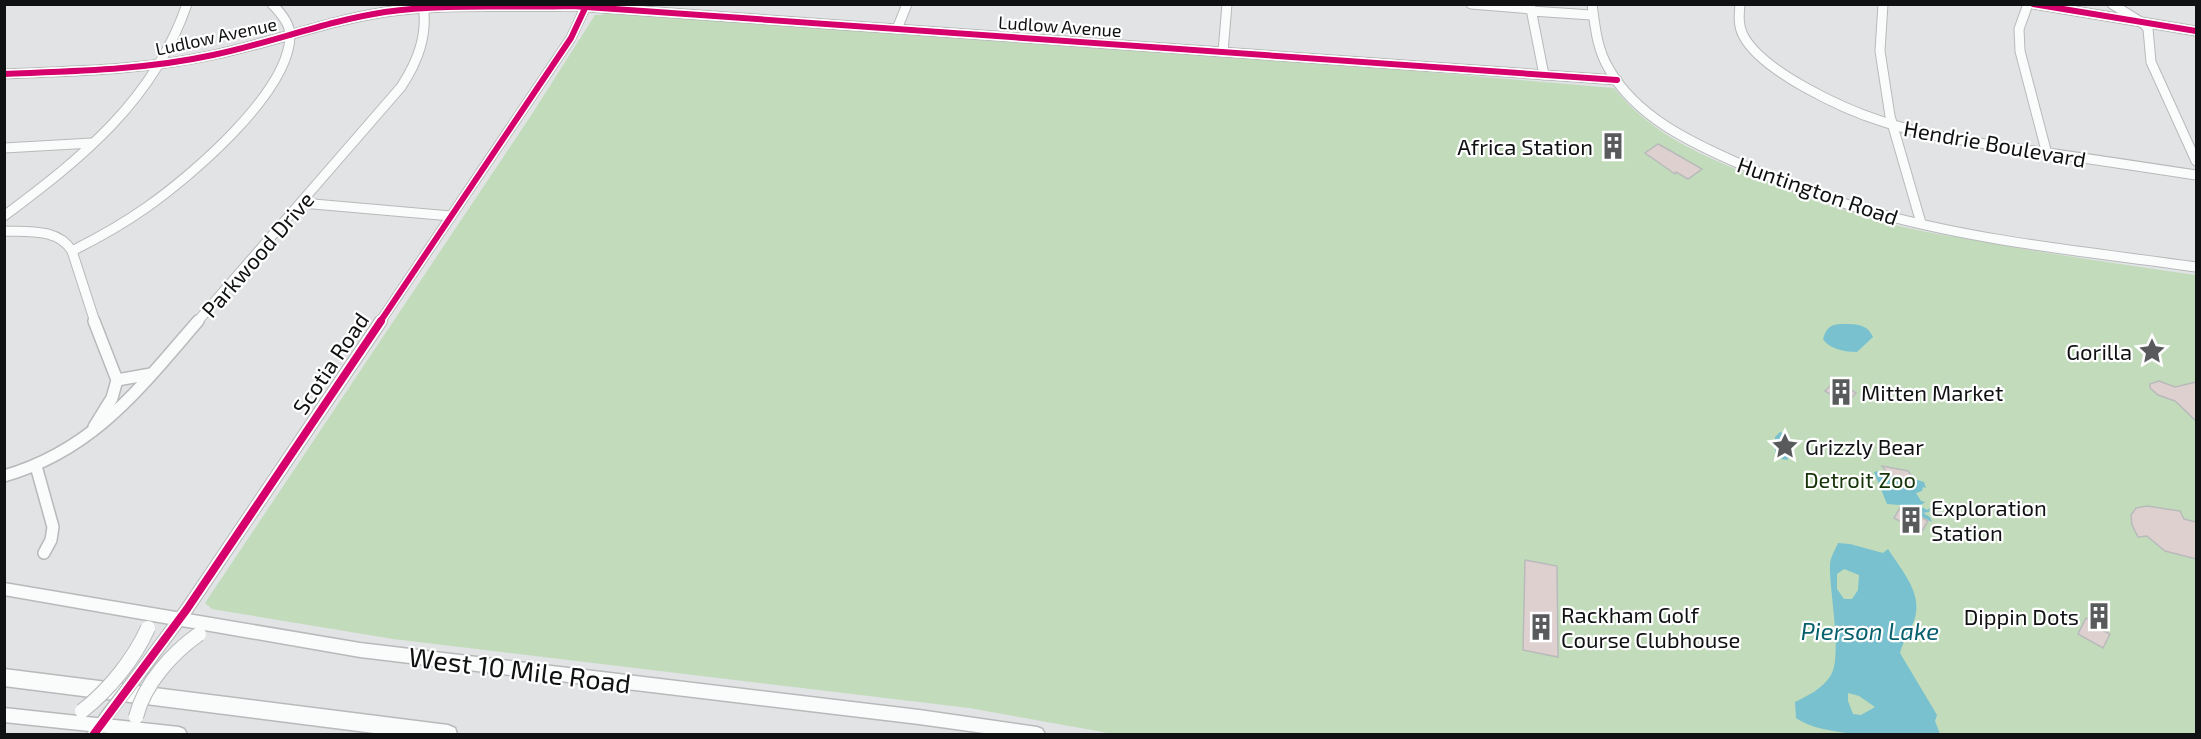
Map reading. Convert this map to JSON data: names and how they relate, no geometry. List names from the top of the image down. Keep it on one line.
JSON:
{"streets":{"main road":["West 10 Mile Road"],"street":["Ludlow Avenue","Hendrie Boulevard","Huntington Road","Parkwood Drive","Scotia Road"]},"crossings":[["Ludlow Avenue","Huntington Road"],["Ludlow Avenue","Parkwood Drive"],["Ludlow Avenue","Scotia Road"],["Scotia Road","West 10 Mile Road"]],"water":["Pierson Lake"],"parks":["Detroit Zoo"],"places":{"building":["Africa Station","Mitten Market","Exploration Station","Dippin Dots","Rackham Golf Course Clubhouse"],"place":["Gorilla","Grizzly Bear"]}}
